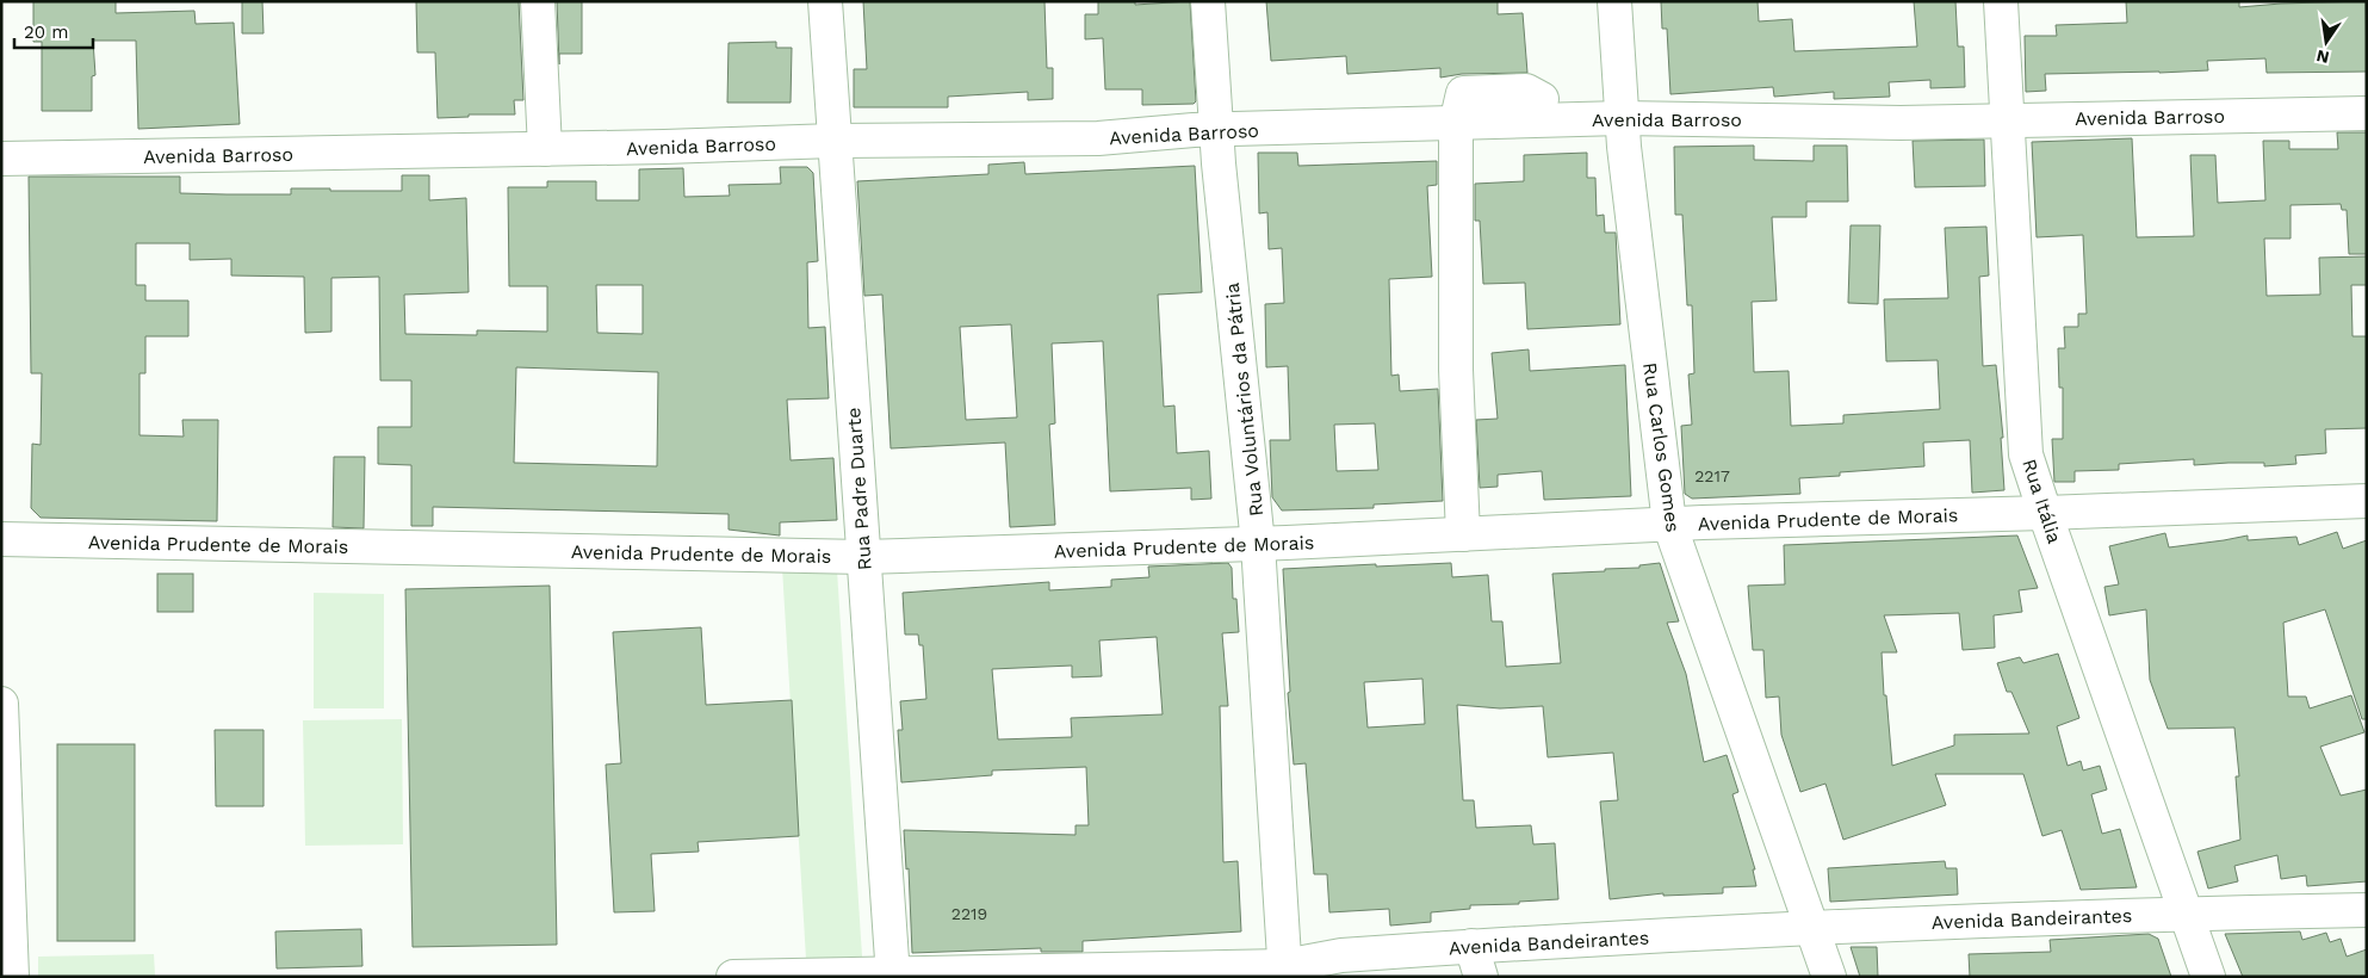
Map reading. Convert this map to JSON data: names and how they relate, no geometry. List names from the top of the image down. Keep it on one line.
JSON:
{"streets":{"street":["Avenida Barroso","Rua Voluntários da Pátria","Rua Carlos Gomes","Rua Padre Duarte","Rua Itália","Avenida Prudente de Morais","Avenida Bandeirantes"]},"crossings":[["Avenida Barroso","Rua Voluntários da Pátria"],["Avenida Barroso","Rua Carlos Gomes"],["Avenida Barroso","Rua Padre Duarte"],["Avenida Barroso","Rua Itália"],["Rua Voluntários da Pátria","Avenida Prudente de Morais"],["Rua Voluntários da Pátria","Avenida Bandeirantes"],["Rua Carlos Gomes","Avenida Prudente de Morais"],["Rua Carlos Gomes","Avenida Bandeirantes"],["Rua Padre Duarte","Avenida Prudente de Morais"],["Rua Padre Duarte","Avenida Bandeirantes"],["Rua Itália","Avenida Prudente de Morais"],["Rua Itália","Avenida Bandeirantes"]],"house_numbers":["2217","2219"],"scale_bar":"20 m","north":"bottom"}
